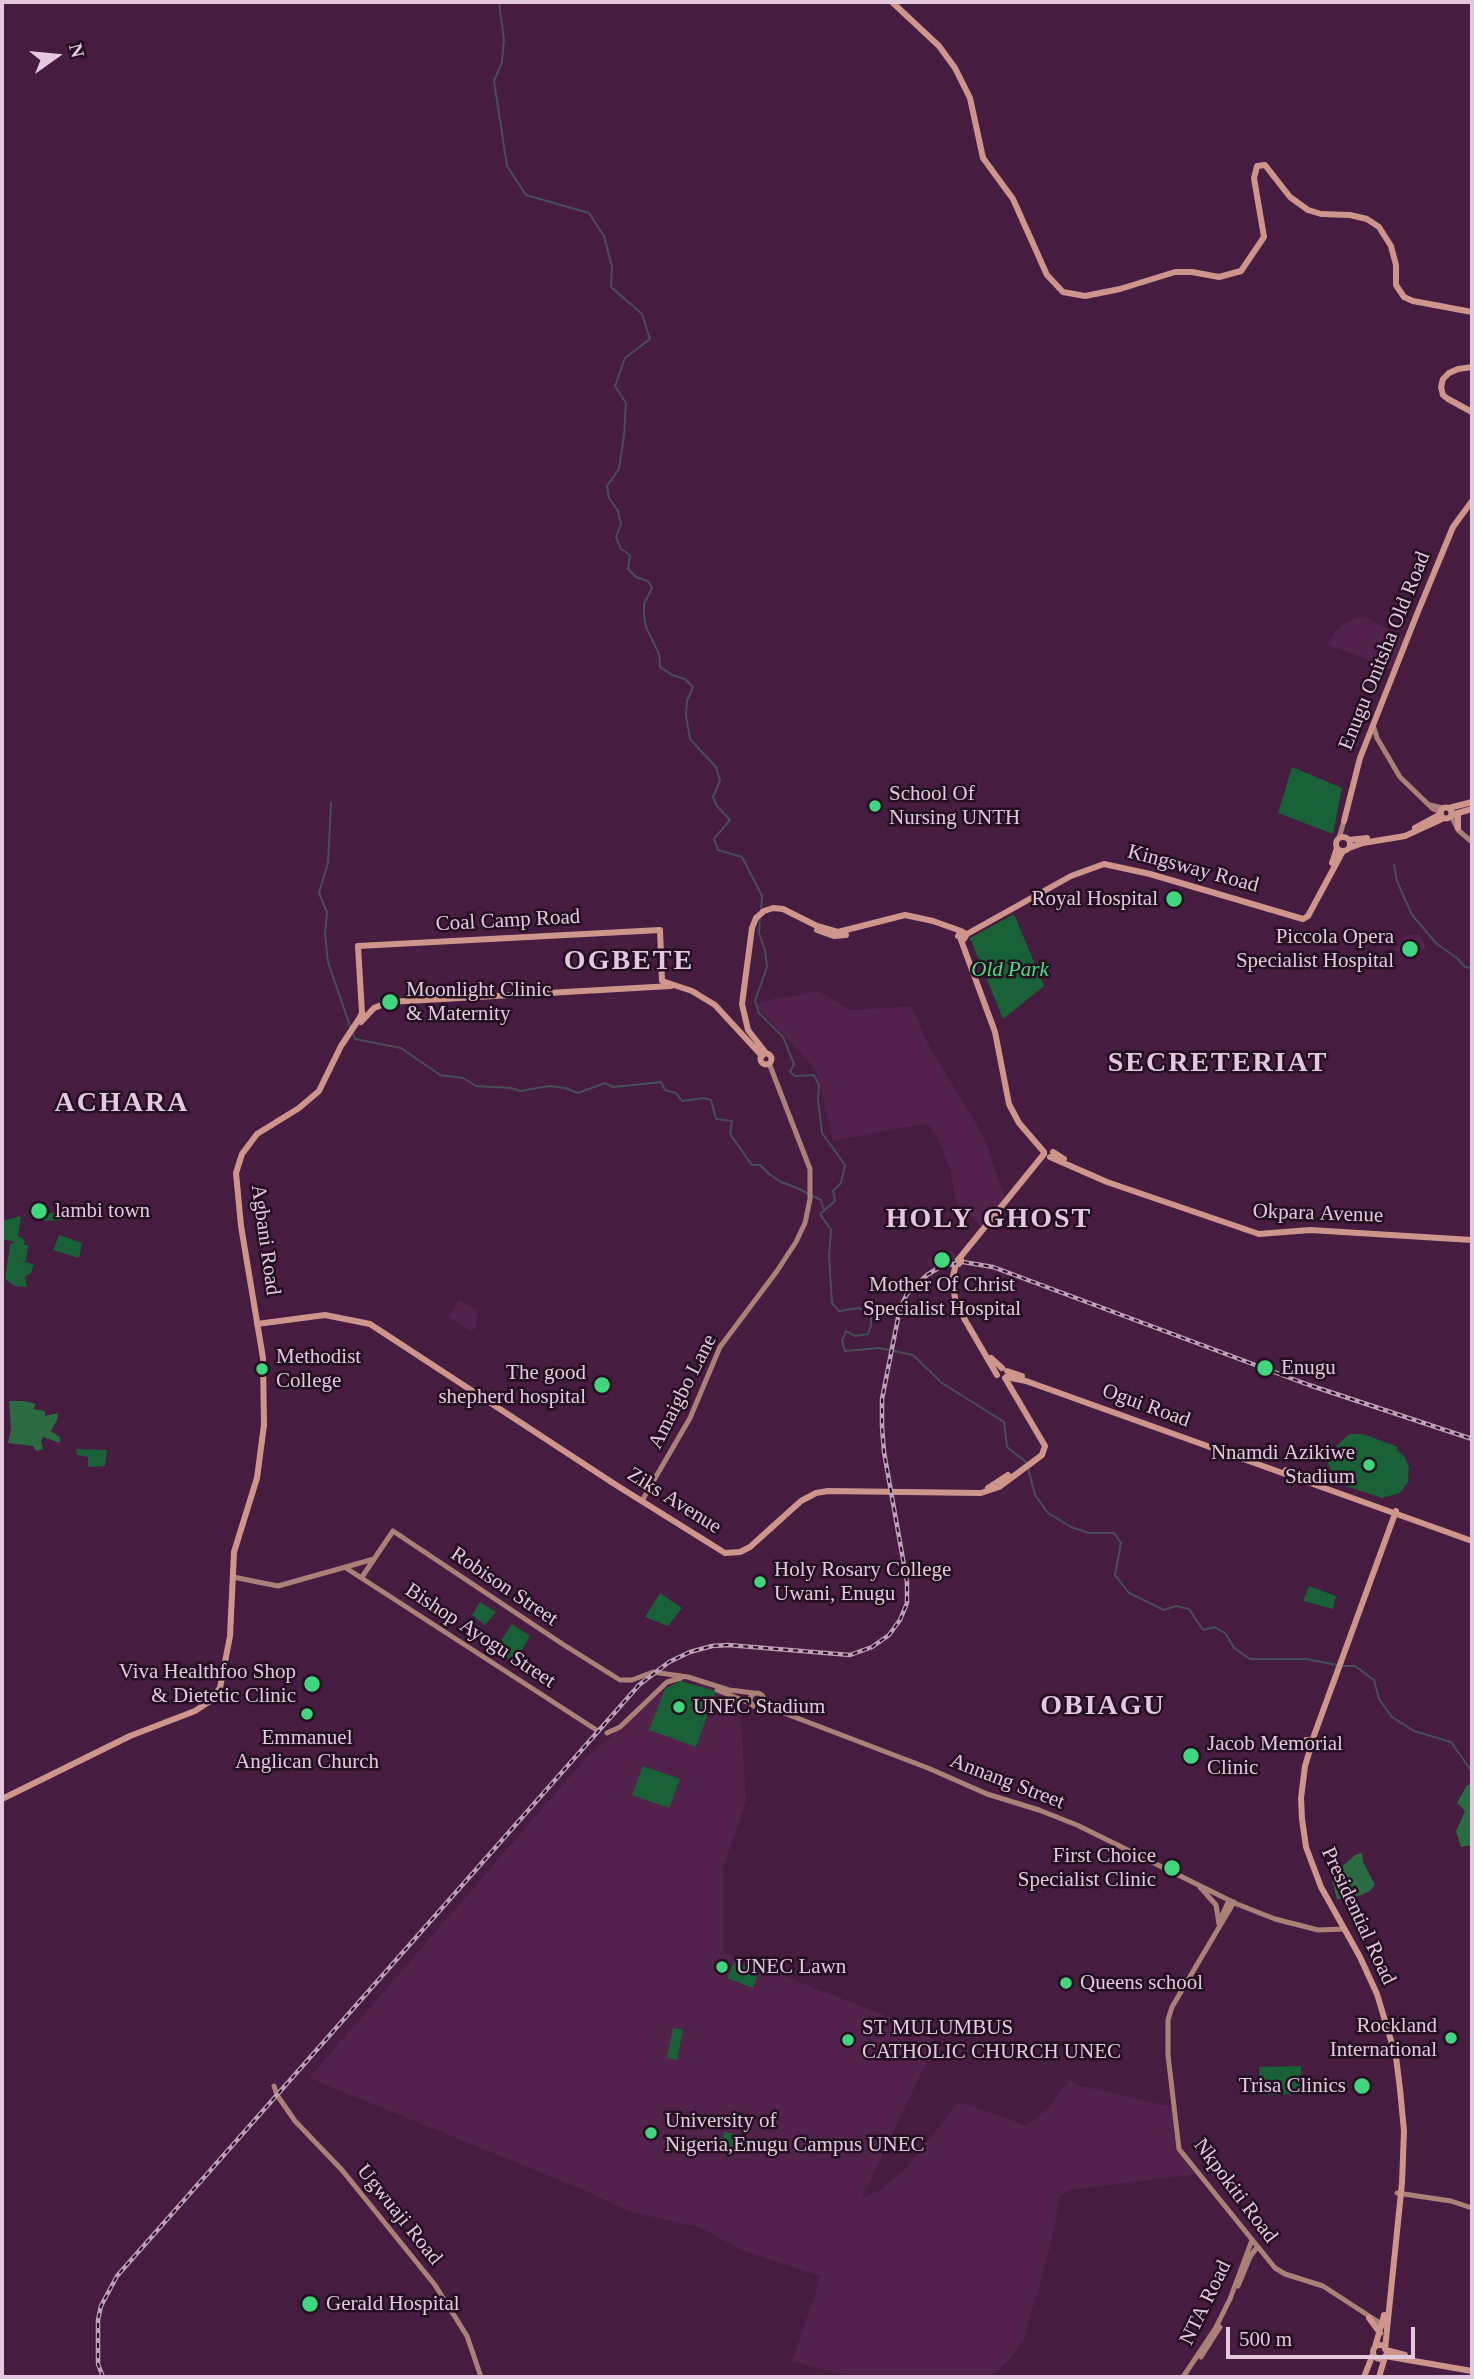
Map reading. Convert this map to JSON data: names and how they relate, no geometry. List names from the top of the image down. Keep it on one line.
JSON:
{"streets":{"main road":["Enugu Onitsha Old Road","Kingsway Road","Coal Camp Road","Okpara Avenue","Agbani Road","Amaigbo Lane","Ogui Road","Ziks Avenue","Robison Street","Bishop Ayogu Street","Annang Street","Presidential Road","Nkpokiti Road","Ugwuaji Road","NTA Road"]},"crossings":[["Kingsway Road","Okpara Avenue"],["Coal Camp Road","Agbani Road"],["Agbani Road","Ziks Avenue"],["Amaigbo Lane","Ziks Avenue"],["Ogui Road","Ziks Avenue"],["Ogui Road","Presidential Road"],["Annang Street","Presidential Road"],["Nkpokiti Road","NTA Road"]],"districts":["OGBETE","SECRETERIAT","ACHARA","HOLY GHOST","OBIAGU"],"parks":["Old Park"],"places":["School Of Nursing UNTH","Royal Hospital","Piccola Opera Specialist Hospital","Moonlight Clinic & Maternity","lambi town","Mother Of Christ Specialist Hospital","Enugu","Methodist College","The good shepherd hospital","Nnamdi Azikiwe Stadium","Holy Rosary College Uwani, Enugu","Viva Healthfoo Shop & Dietetic Clinic","UNEC Stadium","Emmanuel Anglican Church","Jacob Memorial Clinic","First Choice Specialist Clinic","UNEC Lawn","Queens school","Rockland International","ST MULUMBUS CATHOLIC CHURCH UNEC","Trisa Clinics","University of Nigeria,Enugu Campus UNEC","Gerald Hospital"],"scale_bar":"500 m","north":"right"}
